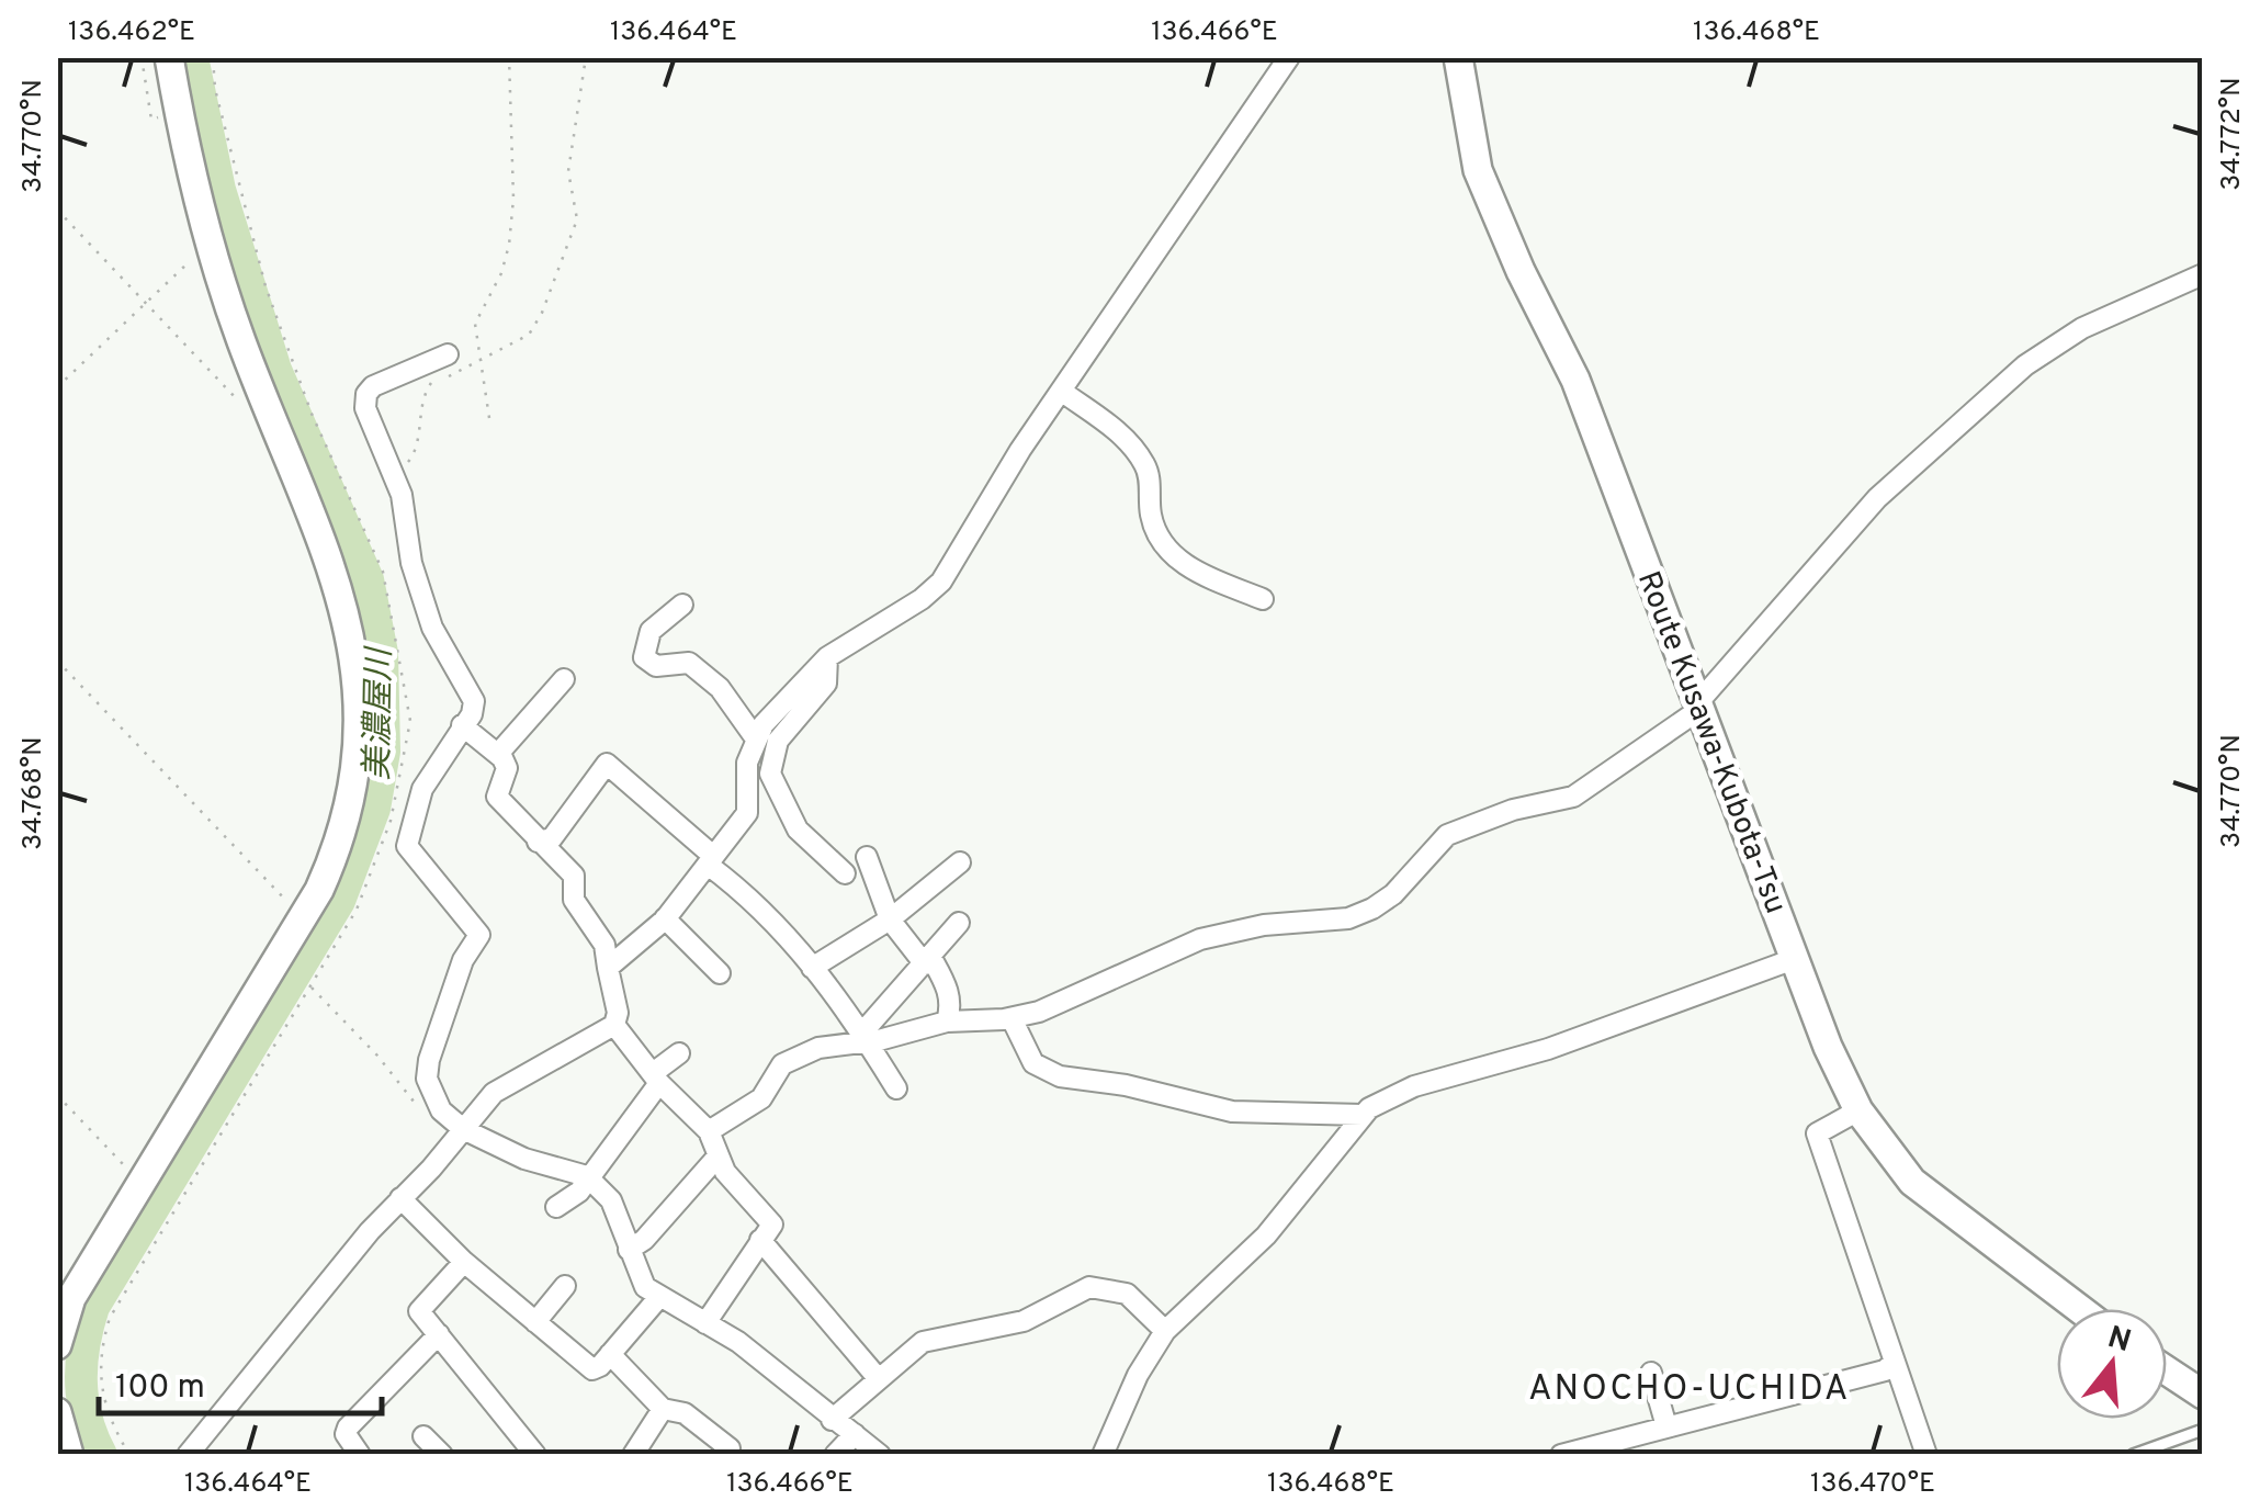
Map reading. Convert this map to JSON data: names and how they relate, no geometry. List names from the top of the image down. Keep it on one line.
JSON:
{"streets":{"main road":["Route Kusawa-Kubota-Tsu"]},"districts":["ANOCHO-UCHIDA"],"water":["美濃屋川"],"scale_bar":"100 m","north":"top","coordinates":["136.462°E","136.464°E","136.466°E","136.468°E","34.772°N","34.770°N","34.768°N","136.470°E"]}
